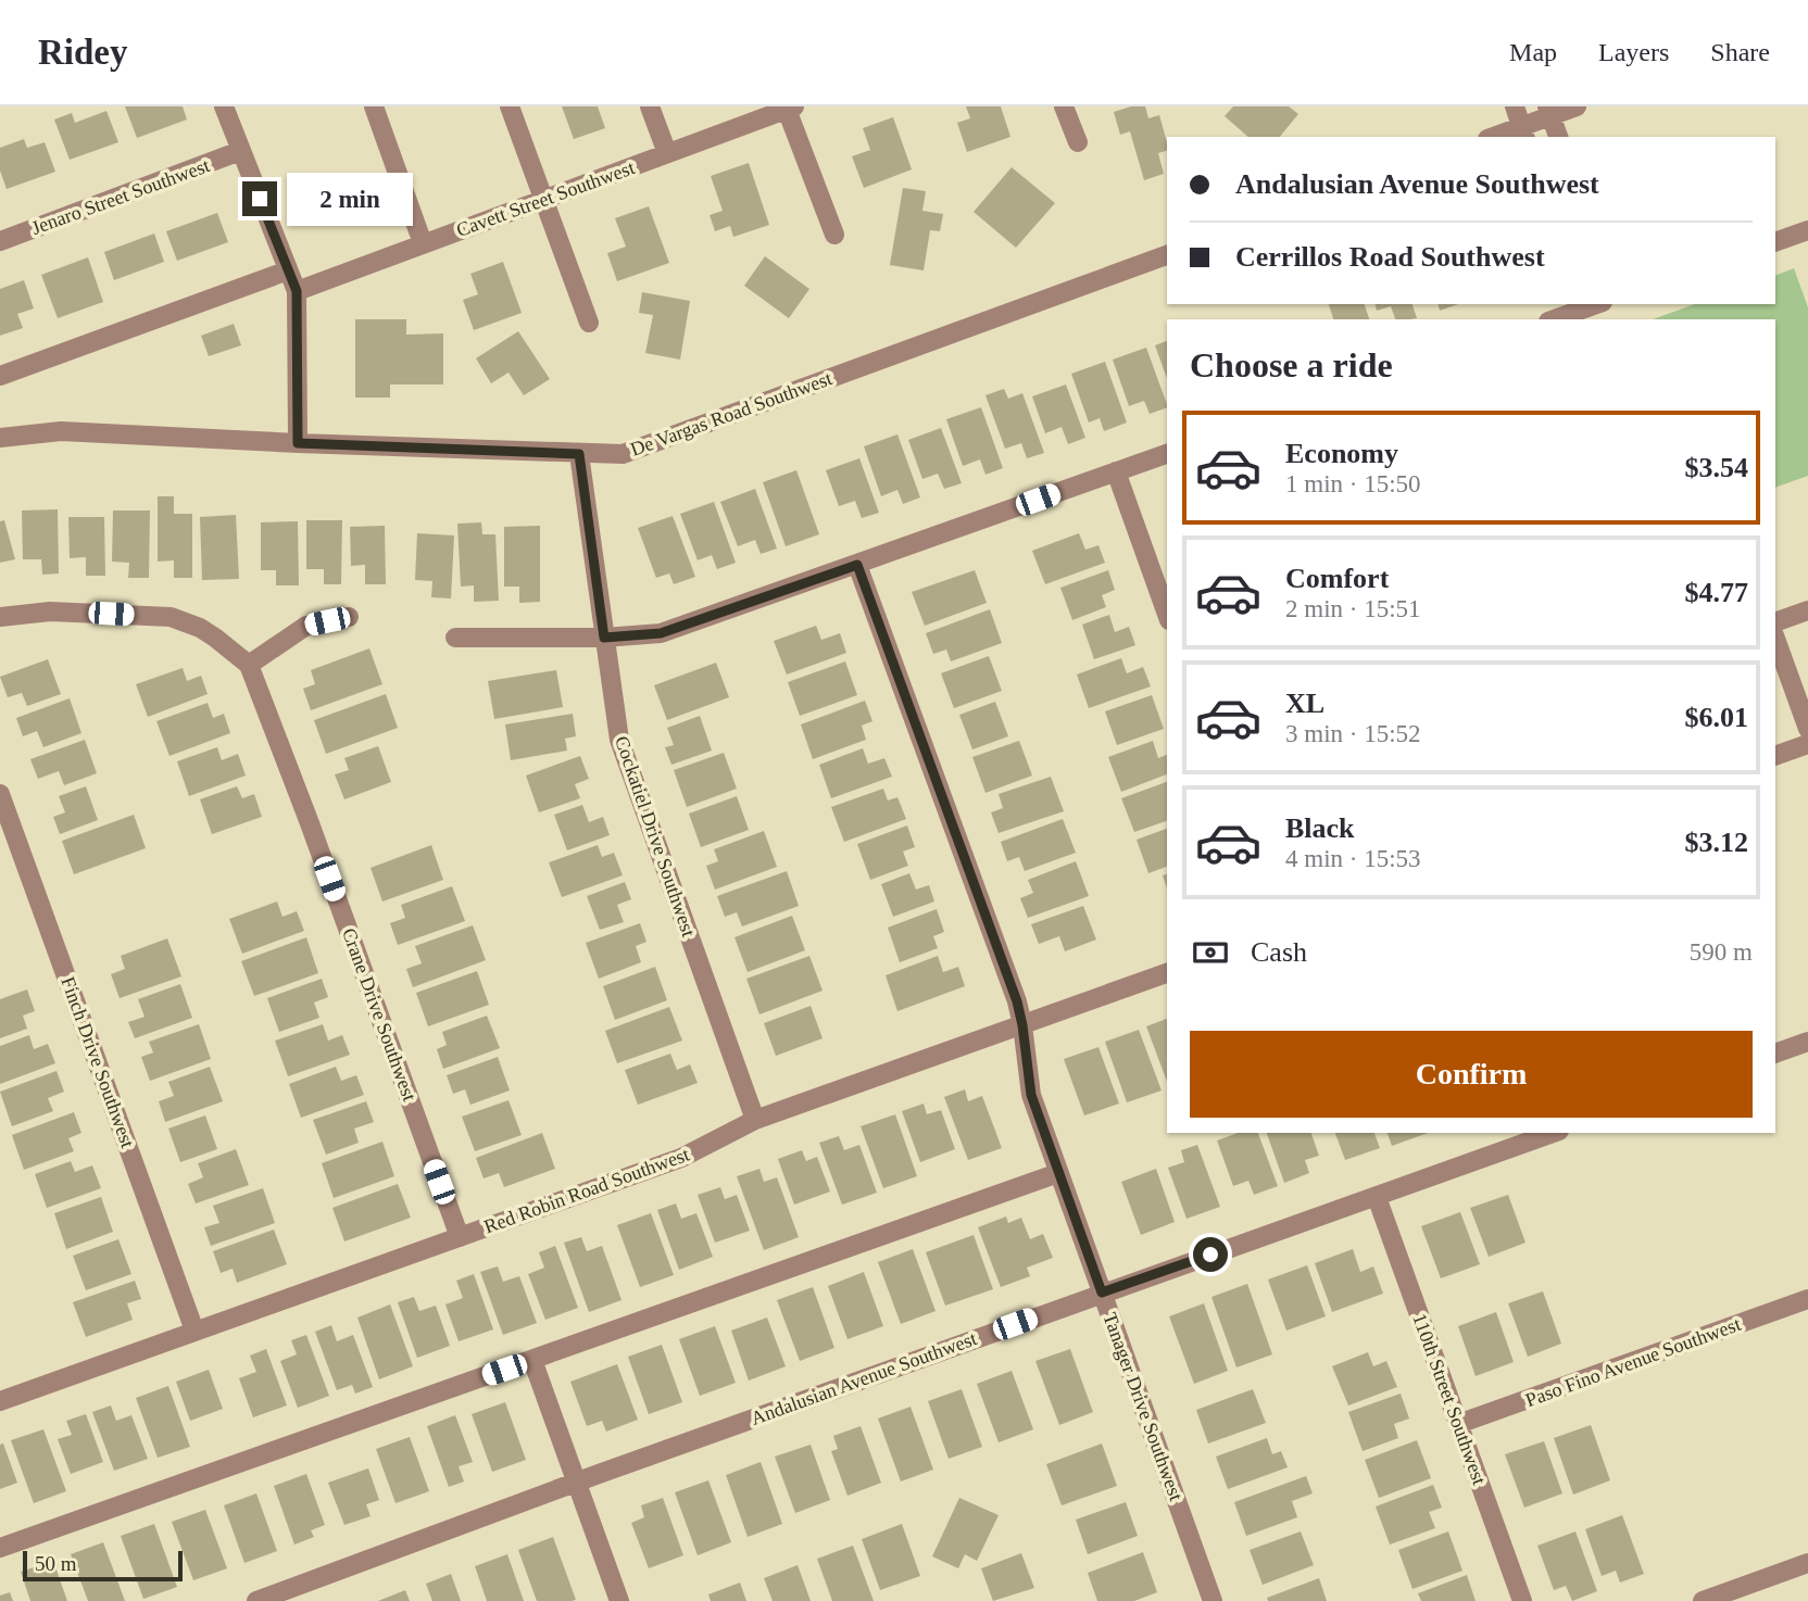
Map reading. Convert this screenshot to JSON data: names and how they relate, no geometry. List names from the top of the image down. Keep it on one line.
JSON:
{"streets":{"street":["Jenaro Street Southwest","Cavett Street Southwest","De Vargas Road Southwest","Cockatiel Drive Southwest","Crane Drive Southwest","Finch Drive Southwest","Red Robin Road Southwest","Paso Fino Avenue Southwest","Andalusian Avenue Southwest","110th Street Southwest","Tanager Drive Southwest"]},"crossings":[["De Vargas Road Southwest","Cockatiel Drive Southwest"],["Cockatiel Drive Southwest","Red Robin Road Southwest"],["Crane Drive Southwest","Red Robin Road Southwest"],["Finch Drive Southwest","Red Robin Road Southwest"],["Red Robin Road Southwest","Tanager Drive Southwest"],["Paso Fino Avenue Southwest","110th Street Southwest"],["Andalusian Avenue Southwest","110th Street Southwest"],["Andalusian Avenue Southwest","Tanager Drive Southwest"]],"scale_bar":"50 m","page":{"header":"Ridey","nav":["Map","Layers","Share"],"banner":["Andalusian Avenue Southwest","Cerrillos Road Southwest"],"bubble":"2 min","heading":"Choose a ride","list":[{"name":"Economy","note":"1 min · 15:50","value":"$3.54"},{"name":"Comfort","note":"2 min · 15:51","value":"$4.77"},{"name":"XL","note":"3 min · 15:52","value":"$6.01"},{"name":"Black","note":"4 min · 15:53","value":"$3.12"}],"pay":["Cash","590 m"],"buttons":"Confirm","scale":"50 m"}}
